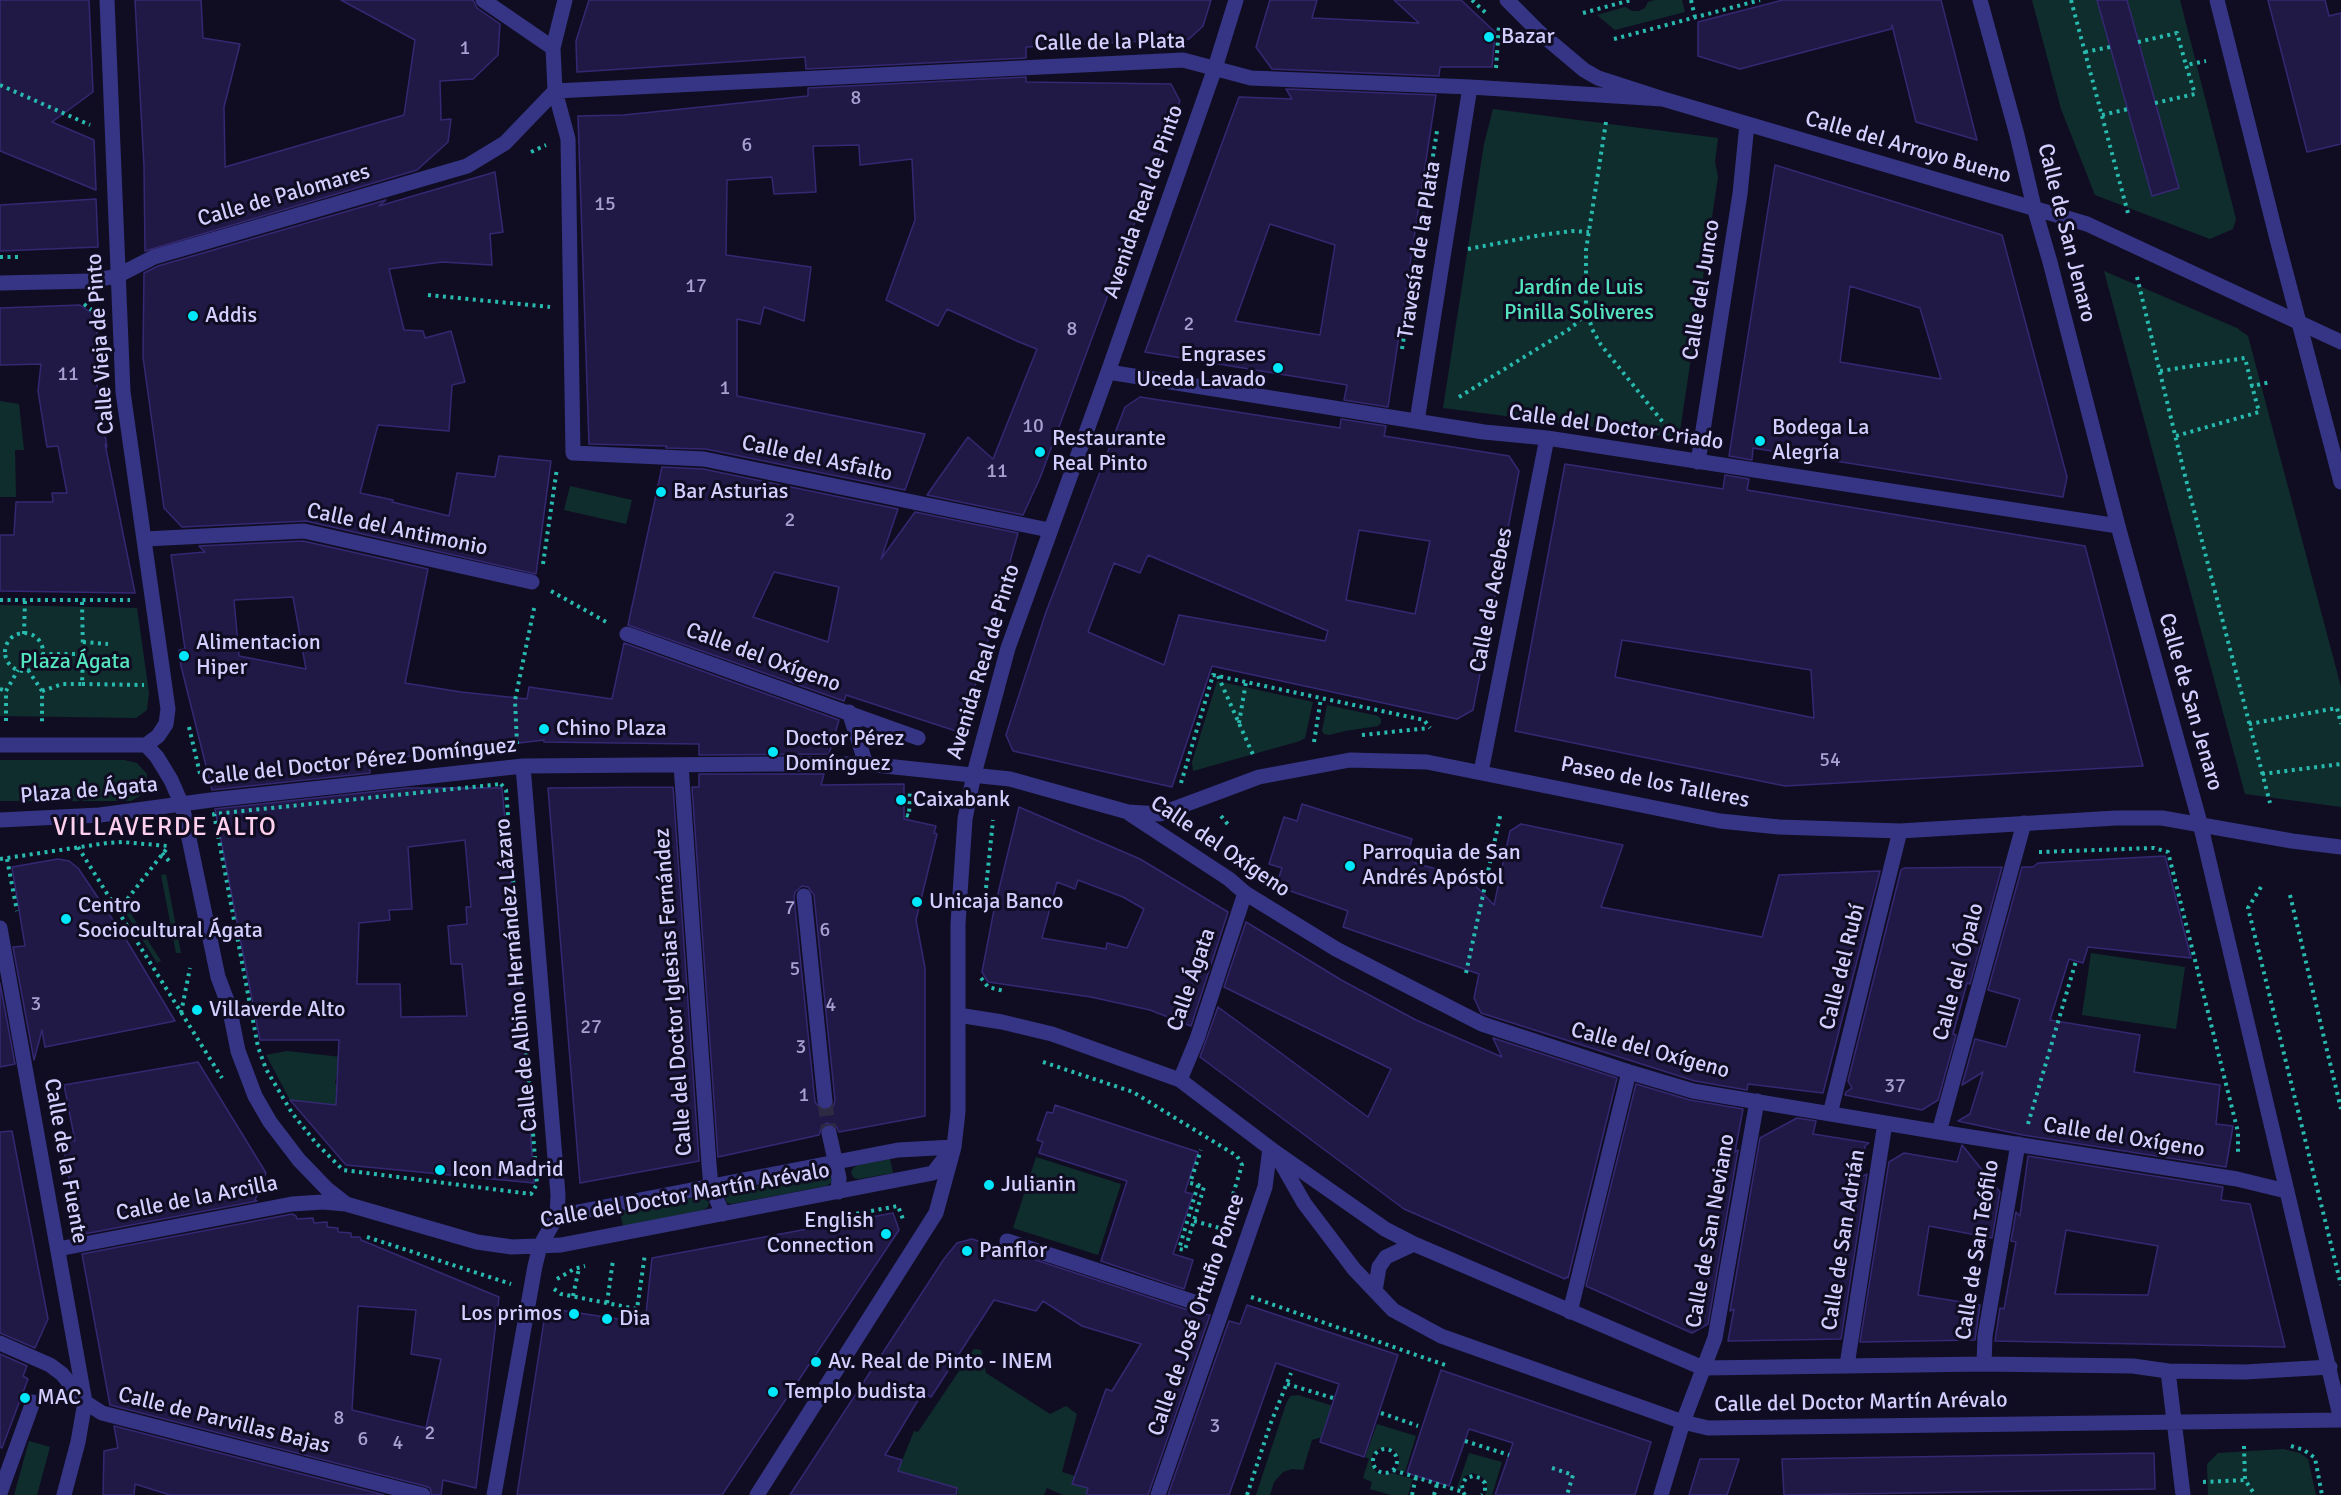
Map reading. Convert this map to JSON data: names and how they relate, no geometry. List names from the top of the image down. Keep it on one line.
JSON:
{"streets":{"street":["Calle de la Plata","Calle del Arroyo Bueno","Calle de Palomares","Avenida Real de Pinto","Calle de San Jenaro","Travesía de la Plata","Calle del Junco","Calle Vieja de Pinto","Calle del Doctor Criado","Calle del Asfalto","Calle del Antimonio","Calle de Acebes","Calle del Oxígeno","Calle del Doctor Pérez Domínguez","Paseo de los Talleres","Plaza de Ágata","Calle del Rubí","Calle del Ópalo","Calle de Albino Hernández Lázaro","Calle Ágata","Calle del Doctor Iglesias Fernández","Calle de la Fuente","Calle del Doctor Martín Arévalo","Calle de la Arcilla","Calle de San Neviano","Calle de San Adrián","Calle de San Teófilo","Calle de José Ortuño Ponce","Calle de Parvillas Bajas"]},"crossings":[["Calle de la Plata","Calle del Arroyo Bueno"],["Calle de la Plata","Calle de Palomares"],["Calle de la Plata","Avenida Real de Pinto"],["Calle de la Plata","Travesía de la Plata"],["Calle del Arroyo Bueno","Calle de San Jenaro"],["Calle del Arroyo Bueno","Calle del Junco"],["Calle de Palomares","Calle Vieja de Pinto"],["Avenida Real de Pinto","Calle del Doctor Criado"],["Avenida Real de Pinto","Calle del Asfalto"],["Avenida Real de Pinto","Calle del Doctor Pérez Domínguez"],["Avenida Real de Pinto","Paseo de los Talleres"],["Avenida Real de Pinto","Calle del Doctor Martín Arévalo"],["Calle de San Jenaro","Calle del Doctor Criado"],["Calle de San Jenaro","Calle del Oxígeno"],["Calle de San Jenaro","Paseo de los Talleres"],["Calle de San Jenaro","Calle del Doctor Martín Arévalo"],["Travesía de la Plata","Calle del Doctor Criado"],["Calle del Junco","Calle del Doctor Criado"],["Calle Vieja de Pinto","Calle del Antimonio"],["Calle Vieja de Pinto","Plaza de Ágata"],["Calle del Doctor Criado","Calle de Acebes"],["Calle de Acebes","Paseo de los Talleres"],["Calle del Oxígeno","Paseo de los Talleres"],["Calle del Oxígeno","Calle del Rubí"],["Calle del Oxígeno","Calle del Ópalo"],["Calle del Oxígeno","Calle Ágata"],["Calle del Oxígeno","Calle de San Neviano"],["Calle del Oxígeno","Calle de San Adrián"],["Calle del Oxígeno","Calle de San Teófilo"],["Calle del Doctor Pérez Domínguez","Paseo de los Talleres"],["Calle del Doctor Pérez Domínguez","Plaza de Ágata"],["Calle del Doctor Pérez Domínguez","Calle de Albino Hernández Lázaro"],["Calle del Doctor Pérez Domínguez","Calle del Doctor Iglesias Fernández"],["Calle del Doctor Pérez Domínguez","Calle del Doctor Martín Arévalo"],["Paseo de los Talleres","Calle del Rubí"],["Paseo de los Talleres","Calle del Ópalo"],["Plaza de Ágata","Calle del Doctor Martín Arévalo"],["Calle de Albino Hernández Lázaro","Calle del Doctor Martín Arévalo"],["Calle Ágata","Calle del Doctor Martín Arévalo"],["Calle del Doctor Iglesias Fernández","Calle del Doctor Martín Arévalo"],["Calle de la Fuente","Calle de la Arcilla"],["Calle de la Fuente","Calle de Parvillas Bajas"],["Calle del Doctor Martín Arévalo","Calle de la Arcilla"],["Calle del Doctor Martín Arévalo","Calle de San Neviano"],["Calle del Doctor Martín Arévalo","Calle de San Adrián"],["Calle del Doctor Martín Arévalo","Calle de San Teófilo"],["Calle del Doctor Martín Arévalo","Calle de José Ortuño Ponce"]],"districts":["VILLAVERDE ALTO"],"parks":["Jardín de Luis Pinilla Soliveres","Plaza Ágata"],"places":["Bazar","Addis","Engrases Uceda Lavado","Bodega La Alegría","Restaurante Real Pinto","Bar Asturias","Alimentacion Hiper","Chino Plaza","Doctor Pérez Domínguez","Caixabank","Parroquia de San Andrés Apóstol","Unicaja Banco","Centro Sociocultural Ágata","Villaverde Alto","Icon Madrid","Julianin","English Connection","Panflor","Los primos","Dia","Av. Real de Pinto - INEM","Templo budista","MAC"],"house_numbers":["1","8","6","15","17","2","8","11","1","10","11","2","54","7","6","5","3","4","27","3","37","1","8","3","2","6","4"]}
